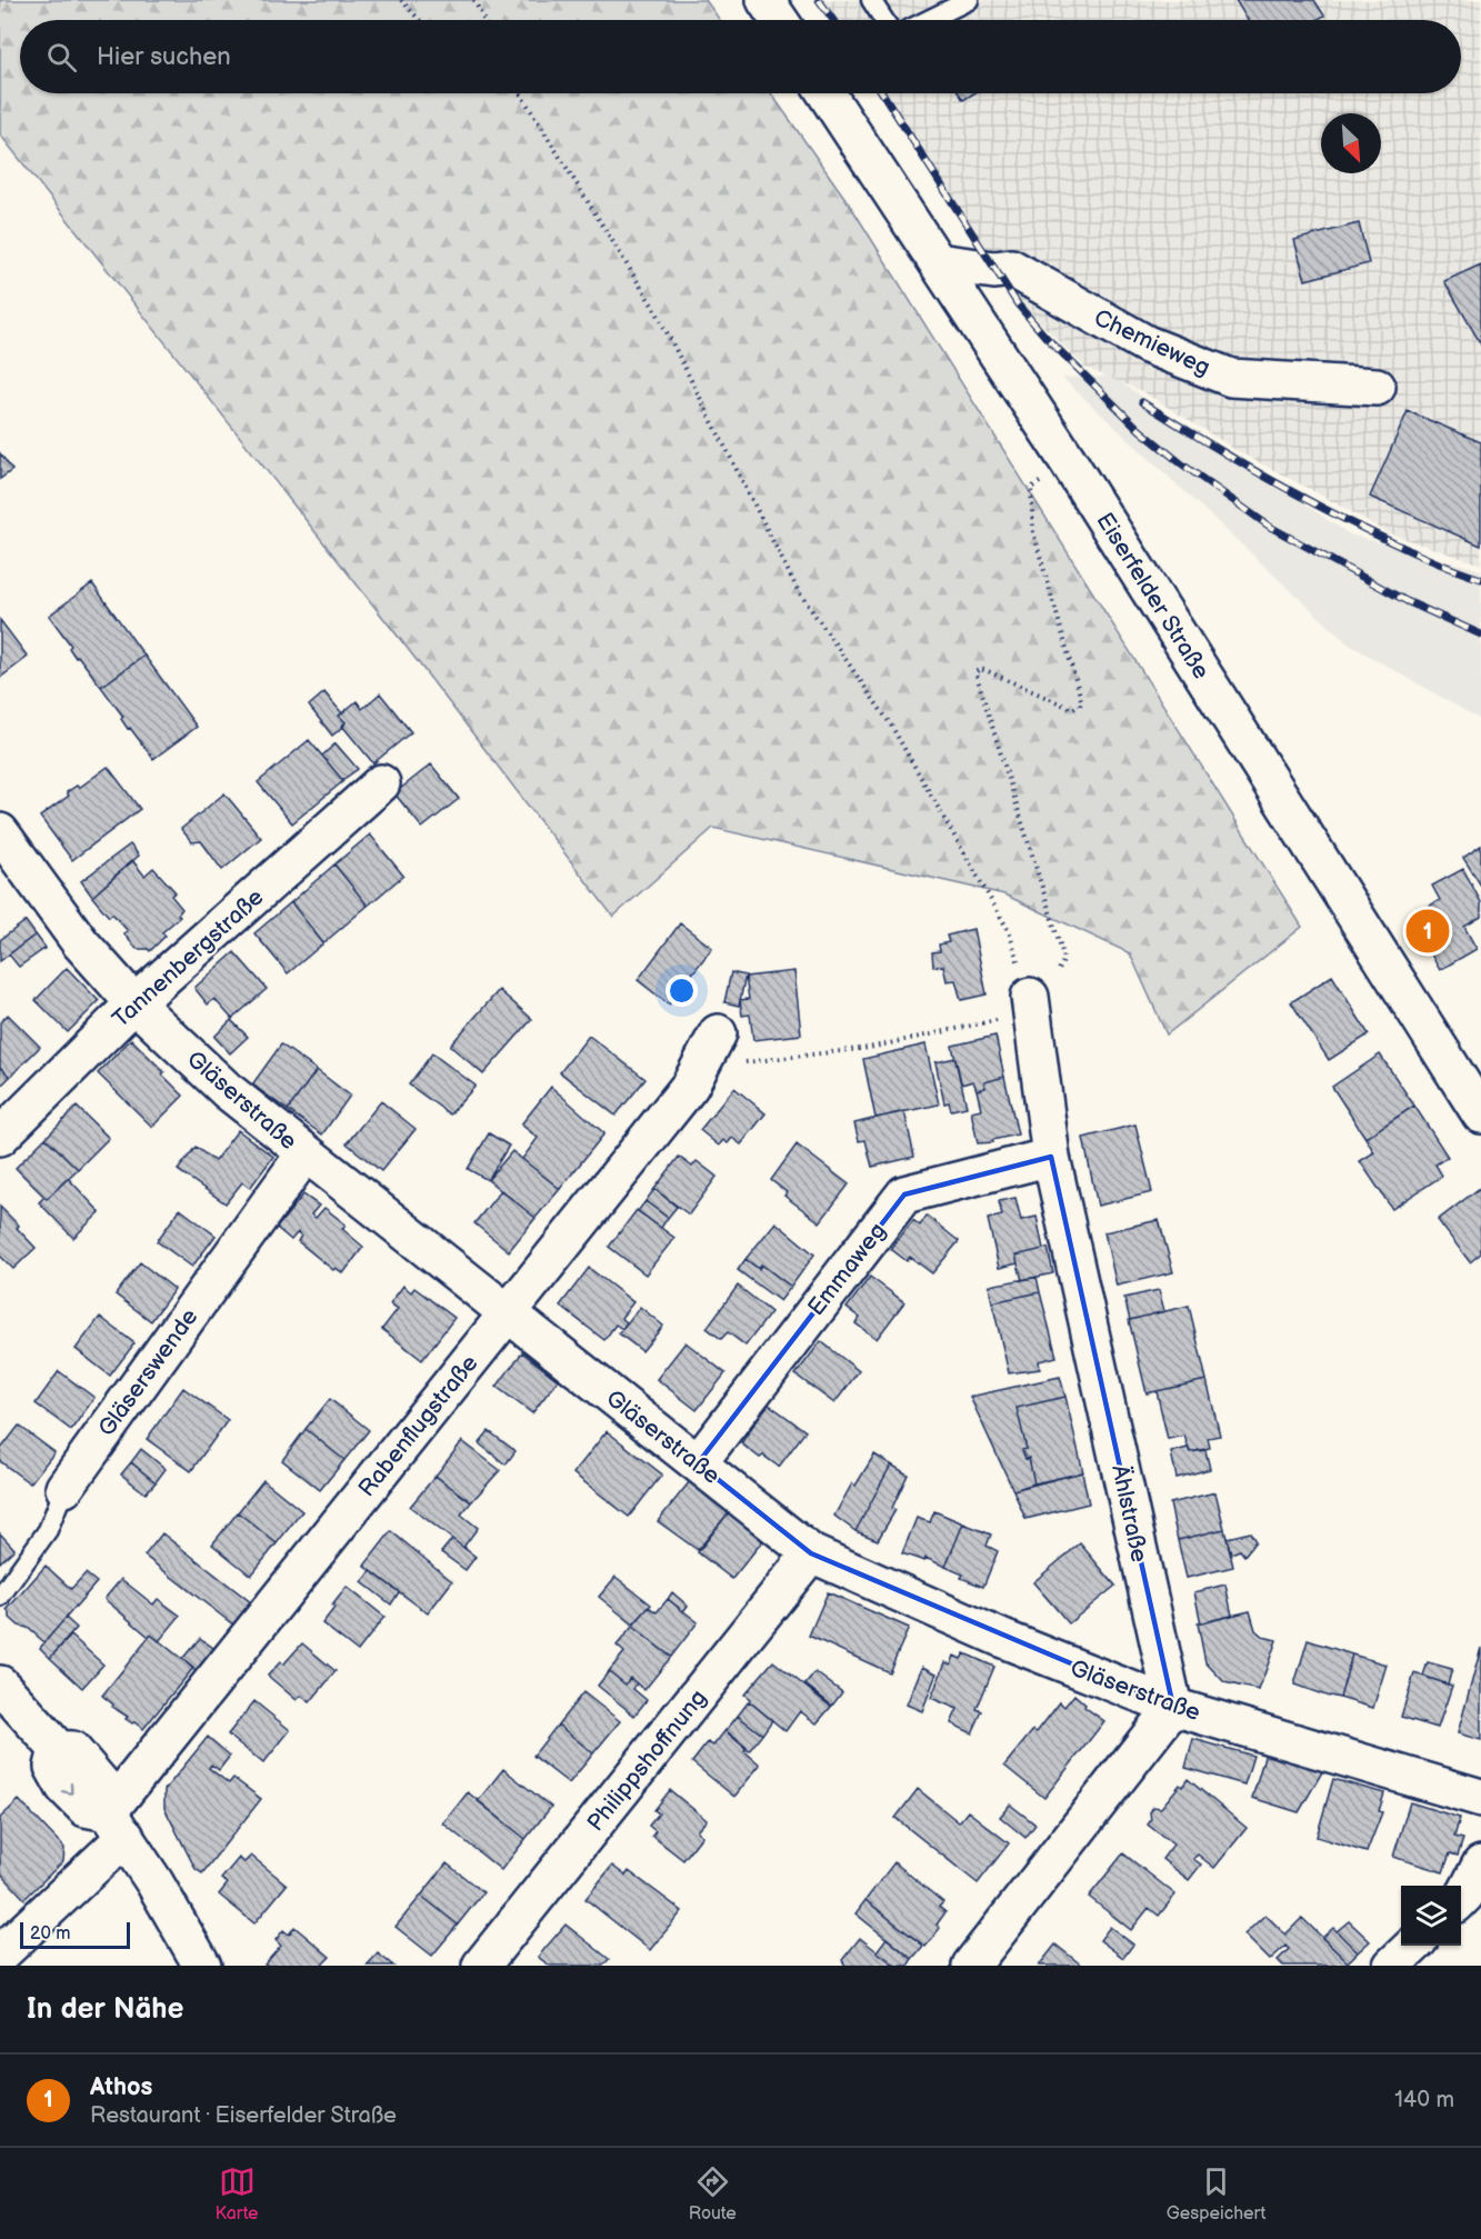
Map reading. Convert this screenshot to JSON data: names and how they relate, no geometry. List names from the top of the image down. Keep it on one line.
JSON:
{"streets":{"street":["Chemieweg","Eiserfelder Straße","Tannenbergstraße","Gläserstraße","Emmaweg","Gläserswende","Rabenflugstraße","Ählstraße","Philippshoffnung"]},"crossings":[["Chemieweg","Eiserfelder Straße"],["Tannenbergstraße","Gläserstraße"],["Gläserstraße","Emmaweg"],["Gläserstraße","Gläserswende"],["Gläserstraße","Rabenflugstraße"],["Gläserstraße","Ählstraße"],["Gläserstraße","Philippshoffnung"],["Emmaweg","Ählstraße"]],"scale_bar":"20 m","north":"bottom right","page":{"search":"Hier suchen","pins":"1","scale":"20 m","heading":"In der Nähe","list":[{"mark":"1","name":"Athos","note":"Restaurant · Eiserfelder Straße","value":"140 m"}],"nav":["Karte","Route","Gespeichert"]}}
